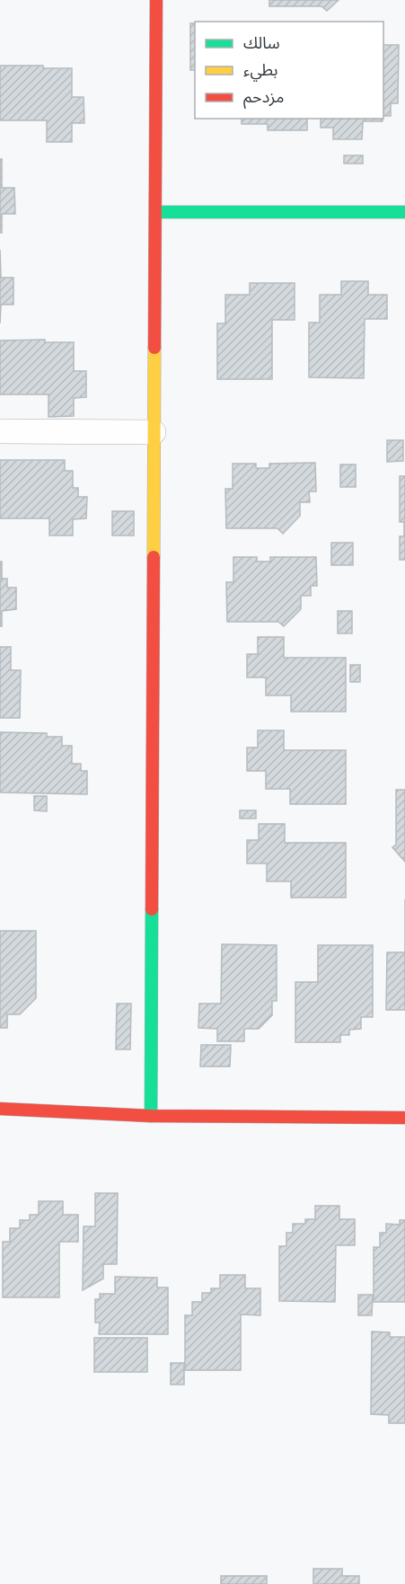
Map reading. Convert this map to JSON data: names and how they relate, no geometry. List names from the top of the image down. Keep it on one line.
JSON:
{"legend":["سالك","بطيء","مزدحم"]}
